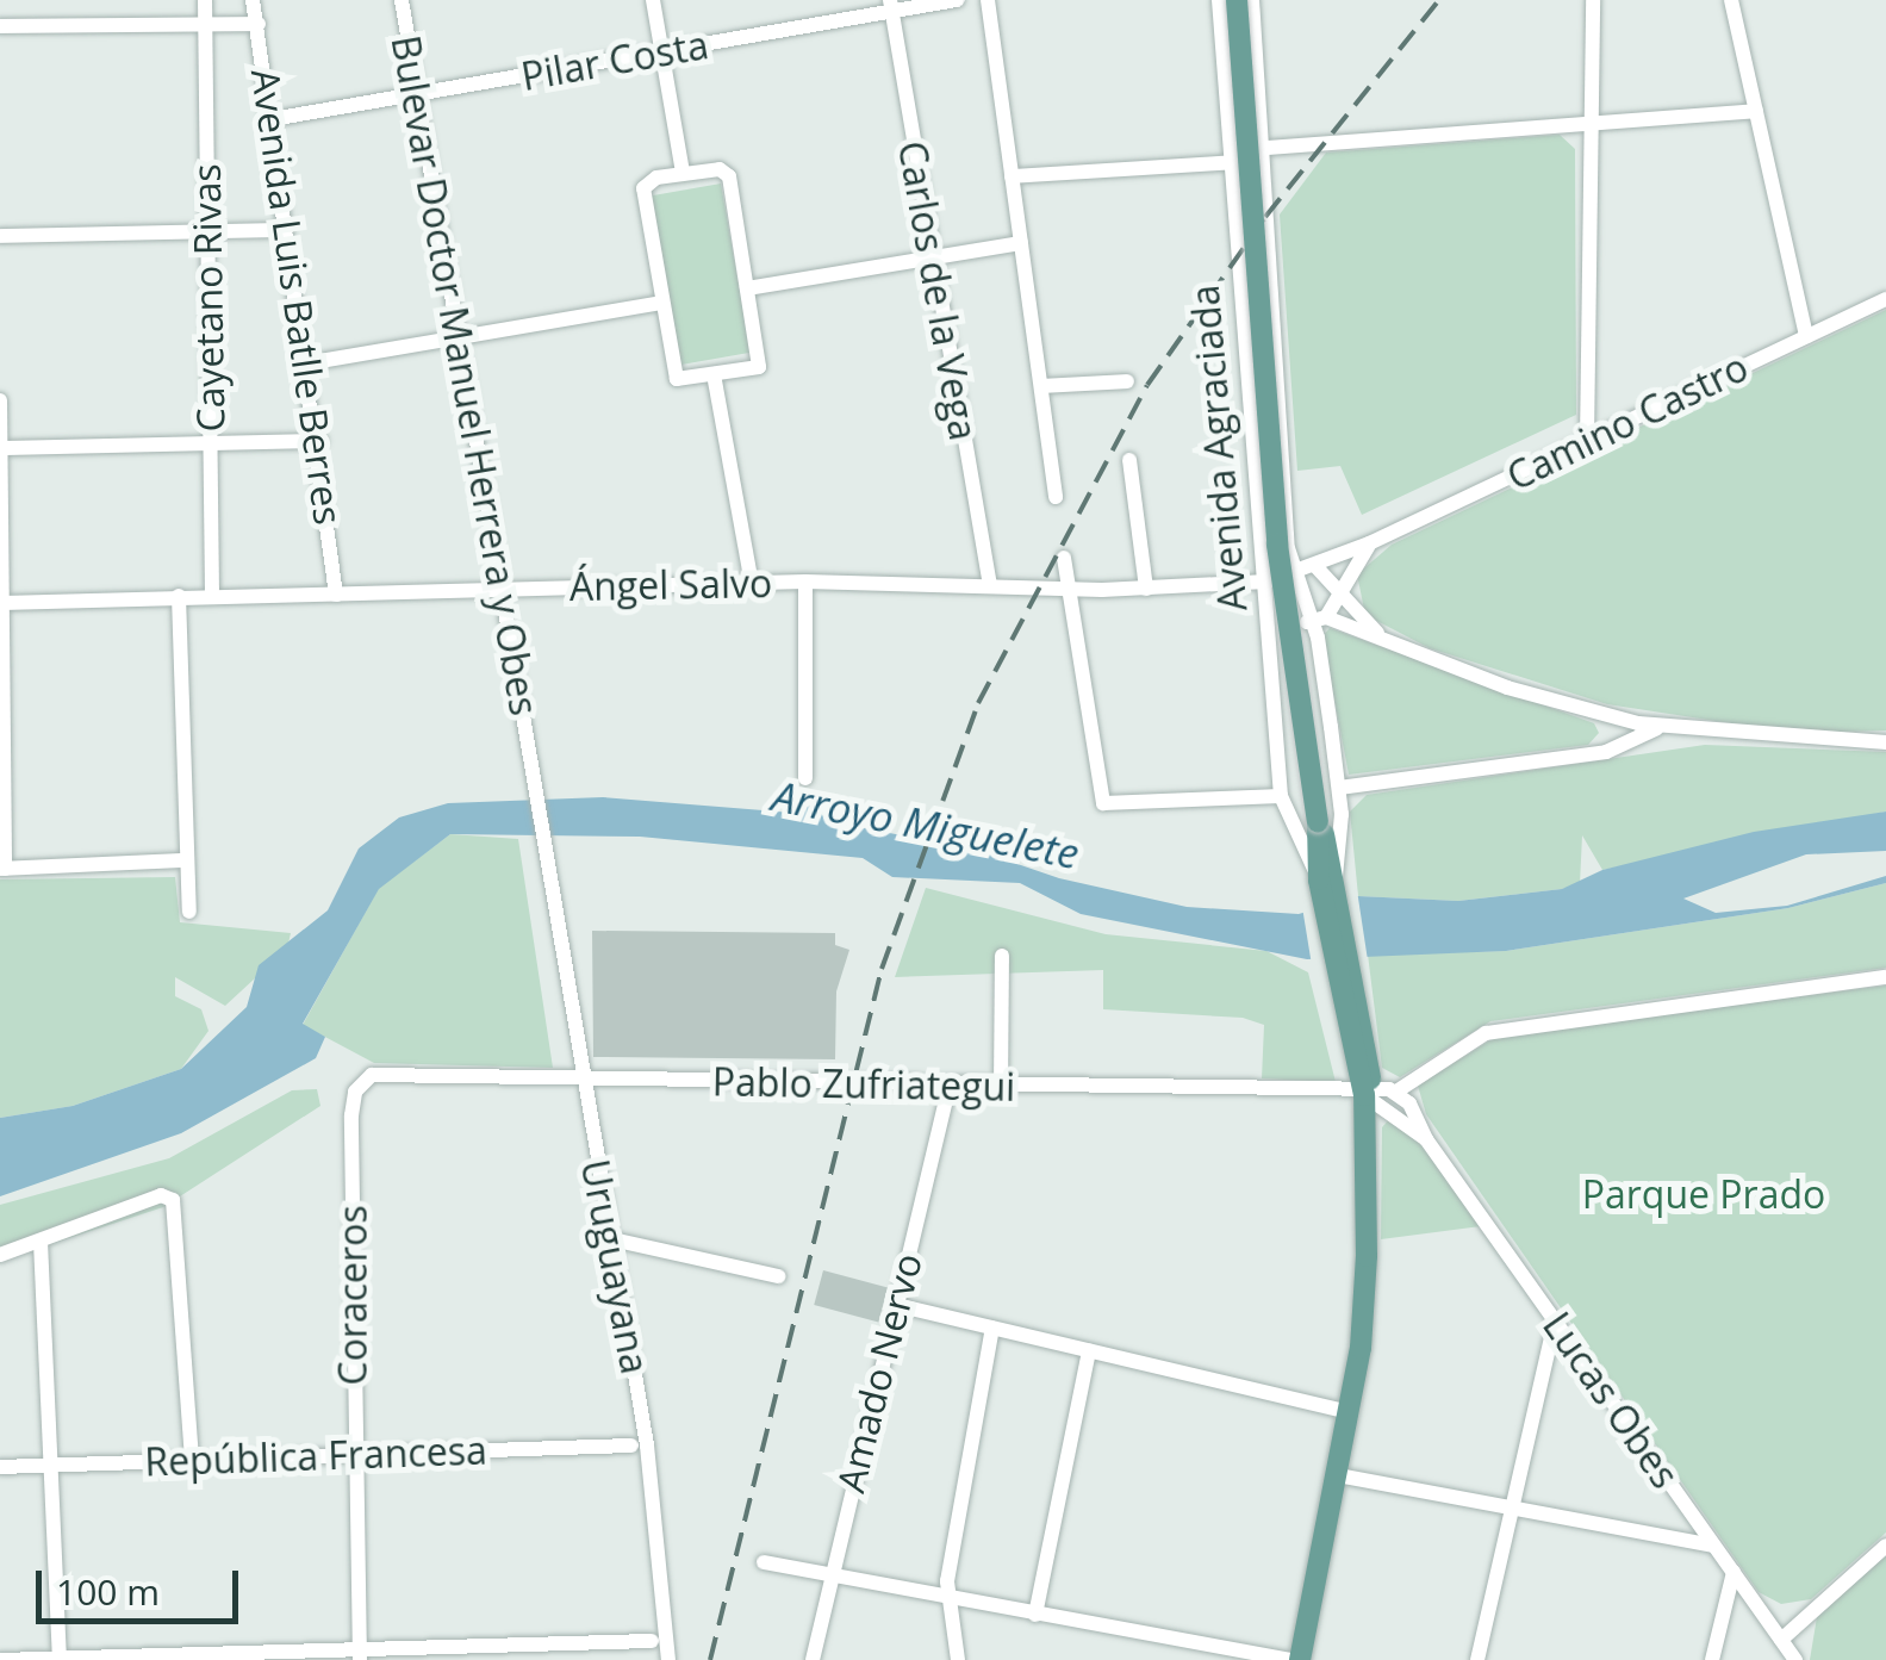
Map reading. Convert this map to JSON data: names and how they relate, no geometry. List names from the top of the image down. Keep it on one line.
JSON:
{"streets":{"main road":["Avenida Agraciada"],"street":["Pilar Costa","Carlos de la Vega","Avenida Luis Batlle Berres","Cayetano Rivas","Bulevar Doctor Manuel Herrera y Obes","Camino Castro","Ángel Salvo","Pablo Zufriategui","Uruguayana","Coraceros","Amado Nervo","Lucas Obes","República Francesa"]},"crossings":[["Pilar Costa","Carlos de la Vega"],["Pilar Costa","Avenida Luis Batlle Berres"],["Pilar Costa","Bulevar Doctor Manuel Herrera y Obes"],["Carlos de la Vega","Ángel Salvo"],["Avenida Luis Batlle Berres","Ángel Salvo"],["Cayetano Rivas","Ángel Salvo"],["Bulevar Doctor Manuel Herrera y Obes","Ángel Salvo"],["Bulevar Doctor Manuel Herrera y Obes","Uruguayana"],["Camino Castro","Avenida Agraciada"],["Camino Castro","Ángel Salvo"],["Avenida Agraciada","Ángel Salvo"],["Avenida Agraciada","Pablo Zufriategui"],["Avenida Agraciada","Lucas Obes"],["Pablo Zufriategui","Uruguayana"],["Pablo Zufriategui","Coraceros"],["Pablo Zufriategui","Amado Nervo"],["Pablo Zufriategui","Lucas Obes"],["Coraceros","República Francesa"]],"water":["Arroyo Miguelete"],"parks":["Parque Prado"],"scale_bar":"100 m"}
